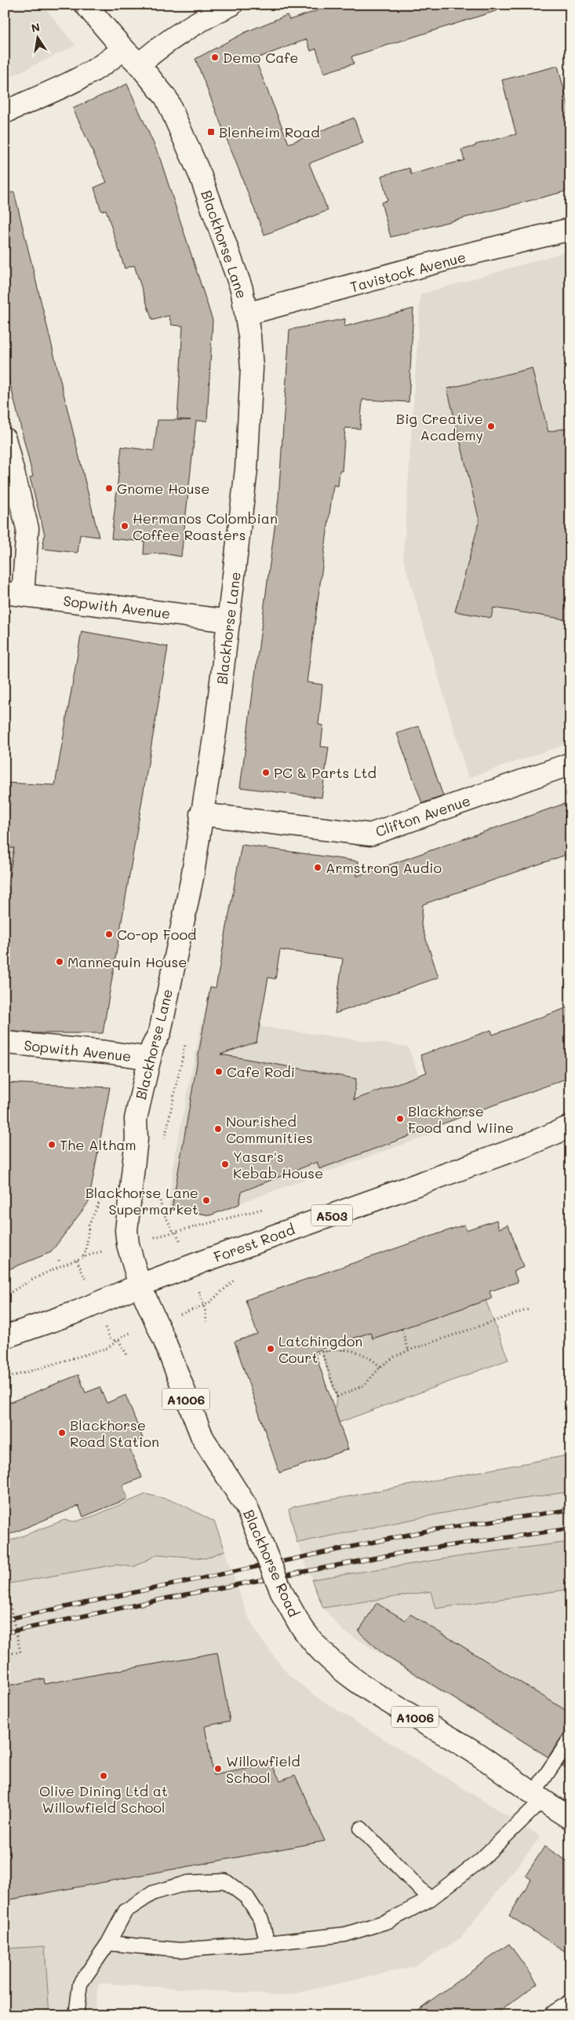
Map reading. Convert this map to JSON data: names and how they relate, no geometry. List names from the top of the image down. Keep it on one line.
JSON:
{"streets":{"main road":["Blackhorse Lane","Tavistock Avenue","Sopwith Avenue","Clifton Avenue","A503","Forest Road","A1006","Blackhorse Road"]},"crossings":[["Blackhorse Lane","Tavistock Avenue"],["Blackhorse Lane","Sopwith Avenue"],["Blackhorse Lane","Clifton Avenue"],["Blackhorse Lane","Forest Road"],["Blackhorse Lane","Blackhorse Road"],["Forest Road","Blackhorse Road"]],"places":{"other":["Demo Cafe","Big Creative Academy","Gnome House","Hermanos Colombian Coffee Roasters","PC & Parts Ltd","Armstrong Audio","Co-op Food","Mannequin House","Cafe Rodi","Blackhorse Food and Wiine","Nourished Communities","The Altham","Yasar's Kebab House","Blackhorse Lane Supermarket","Latchingdon Court","Blackhorse Road Station","Willowfield School","Olive Dining Ltd at Willowfield School"],"transit":["Blenheim Road"]},"north":"top"}
